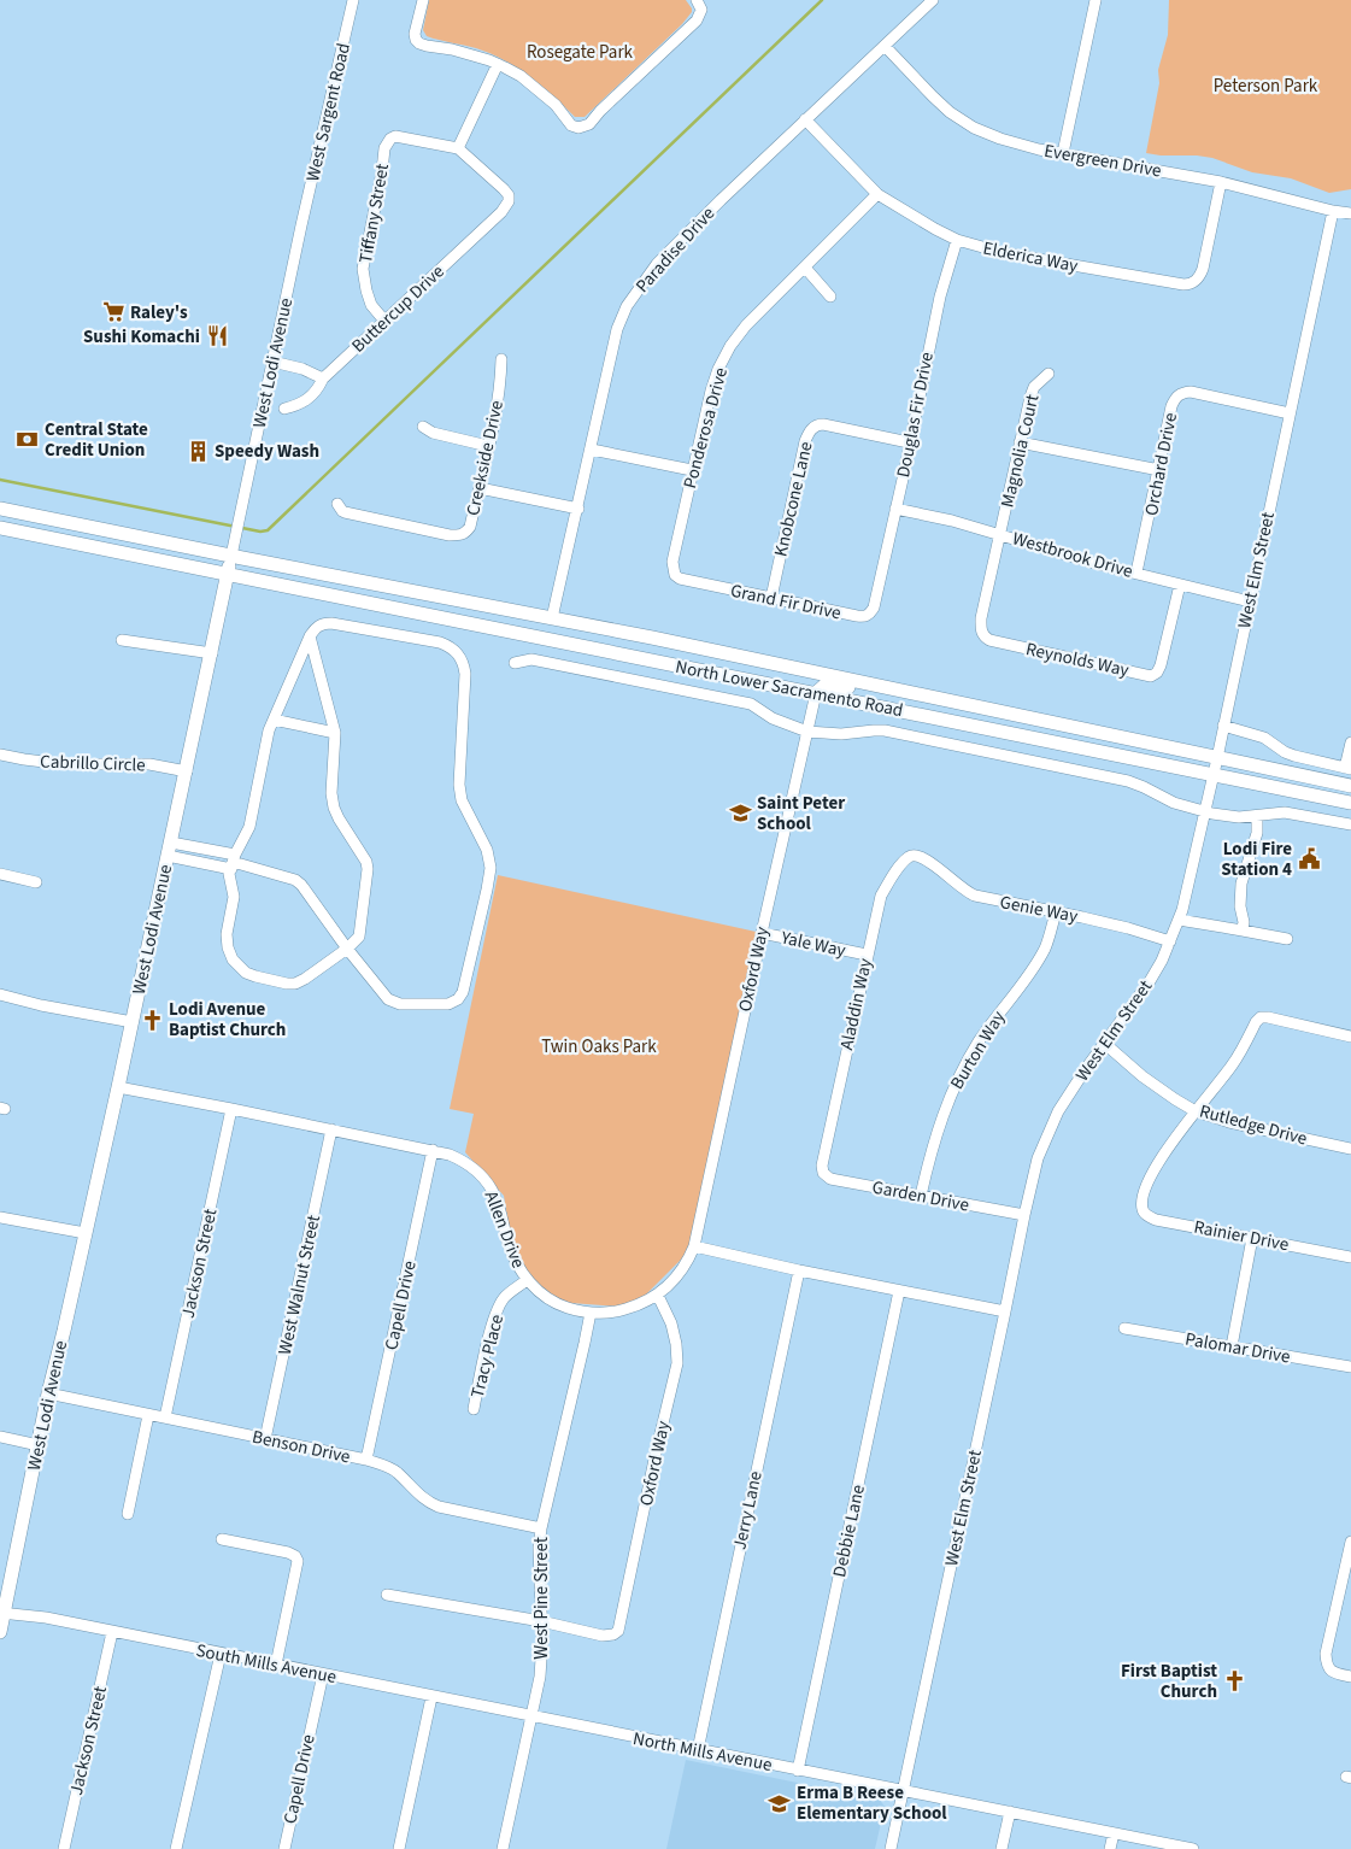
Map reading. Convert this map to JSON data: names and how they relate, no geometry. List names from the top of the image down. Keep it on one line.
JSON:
{"streets":{"main road":["West Lodi Avenue","North Lower Sacramento Road"],"street":["West Sargent Road","Evergreen Drive","Tiffany Street","Paradise Drive","Elderica Way","Buttercup Drive","Douglas Fir Drive","Ponderosa Drive","Magnolia Court","Creekside Drive","Orchard Drive","Knobcone Lane","Westbrook Drive","West Elm Street","Grand Fir Drive","Reynolds Way","Cabrillo Circle","Genie Way","Yale Way","Oxford Way","Aladdin Way","Burton Way","Rutledge Drive","Garden Drive","Allen Drive","Rainier Drive","Jackson Street","West Walnut Street","Capell Drive","Palomar Drive","Tracy Place","Benson Drive","Jerry Lane","Debbie Lane","West Pine Street","South Mills Avenue","North Mills Avenue"]},"crossings":[["West Sargent Road","West Lodi Avenue"],["Evergreen Drive","Paradise Drive"],["Evergreen Drive","Elderica Way"],["Evergreen Drive","West Elm Street"],["Tiffany Street","Buttercup Drive"],["Paradise Drive","Elderica Way"],["Paradise Drive","North Lower Sacramento Road"],["Elderica Way","Douglas Fir Drive"],["Elderica Way","Ponderosa Drive"],["West Lodi Avenue","North Lower Sacramento Road"],["West Lodi Avenue","Cabrillo Circle"],["West Lodi Avenue","Allen Drive"],["West Lodi Avenue","Benson Drive"],["West Lodi Avenue","South Mills Avenue"],["Douglas Fir Drive","Knobcone Lane"],["Douglas Fir Drive","Westbrook Drive"],["Douglas Fir Drive","Grand Fir Drive"],["Ponderosa Drive","Grand Fir Drive"],["Magnolia Court","Westbrook Drive"],["Magnolia Court","Reynolds Way"],["Orchard Drive","Westbrook Drive"],["Orchard Drive","West Elm Street"],["Knobcone Lane","Grand Fir Drive"],["Westbrook Drive","West Elm Street"],["Westbrook Drive","Reynolds Way"],["West Elm Street","North Lower Sacramento Road"],["West Elm Street","Genie Way"],["West Elm Street","Rutledge Drive"],["West Elm Street","Garden Drive"],["West Elm Street","North Mills Avenue"],["North Lower Sacramento Road","Oxford Way"],["Genie Way","Aladdin Way"],["Genie Way","Burton Way"],["Yale Way","Oxford Way"],["Yale Way","Aladdin Way"],["Oxford Way","Allen Drive"],["Oxford Way","West Pine Street"],["Aladdin Way","Garden Drive"],["Burton Way","Garden Drive"],["Rutledge Drive","Rainier Drive"],["Allen Drive","Jackson Street"],["Allen Drive","West Walnut Street"],["Allen Drive","Capell Drive"],["Allen Drive","Tracy Place"],["Allen Drive","West Pine Street"],["Jackson Street","Benson Drive"],["Jackson Street","South Mills Avenue"],["West Walnut Street","Benson Drive"],["Capell Drive","Benson Drive"],["Capell Drive","South Mills Avenue"],["Benson Drive","West Pine Street"],["Jerry Lane","North Mills Avenue"],["Debbie Lane","North Mills Avenue"],["West Pine Street","South Mills Avenue"],["West Pine Street","North Mills Avenue"],["South Mills Avenue","North Mills Avenue"]],"parks":["Rosegate Park","Peterson Park","Twin Oaks Park"],"places":{"supermarket":["Raley's"],"restaurant":["Sushi Komachi"],"bank":["Central State Credit Union"],"building":["Speedy Wash"],"school or university":["Saint Peter School","Erma B Reese Elementary School"],"public building":["Lodi Fire Station 4"],"church":["Lodi Avenue Baptist Church","First Baptist Church"]}}
